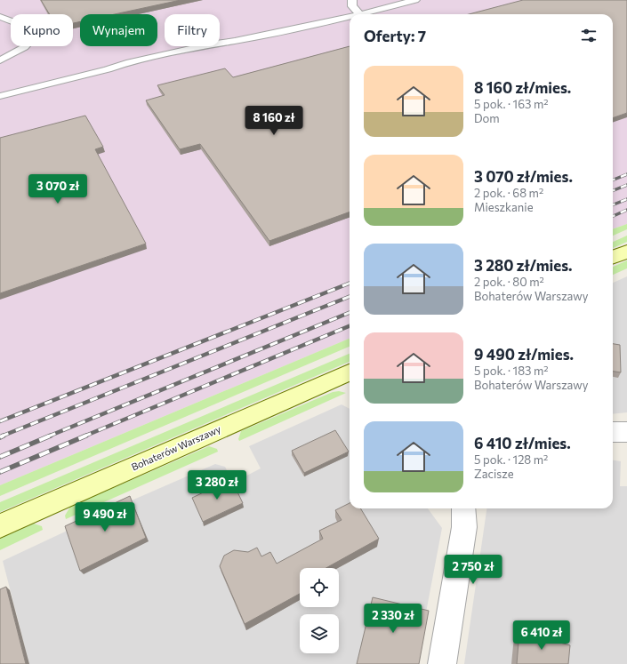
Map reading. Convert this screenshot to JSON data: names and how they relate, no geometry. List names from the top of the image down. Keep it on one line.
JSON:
{"streets":{"street":["Bohaterów Warszawy"]},"page":{"chip":["Kupno","Wynajem","Filtry"],"heading":"Oferty: 7","list":[{"name":"8 160 zł/mies.","note":"5 pok. · 163 m² · Dom"},{"name":"3 070 zł/mies.","note":"2 pok. · 68 m² · Mieszkanie"},{"name":"3 280 zł/mies.","note":"2 pok. · 80 m² · Bohaterów Warszawy"},{"name":"9 490 zł/mies.","note":"5 pok. · 183 m² · Bohaterów Warszawy"},{"name":"6 410 zł/mies.","note":"5 pok. · 128 m² · Zacisze"}],"price":["8 160 zł","3 070 zł","3 280 zł","9 490 zł","2 750 zł","2 330 zł","6 410 zł"]}}
